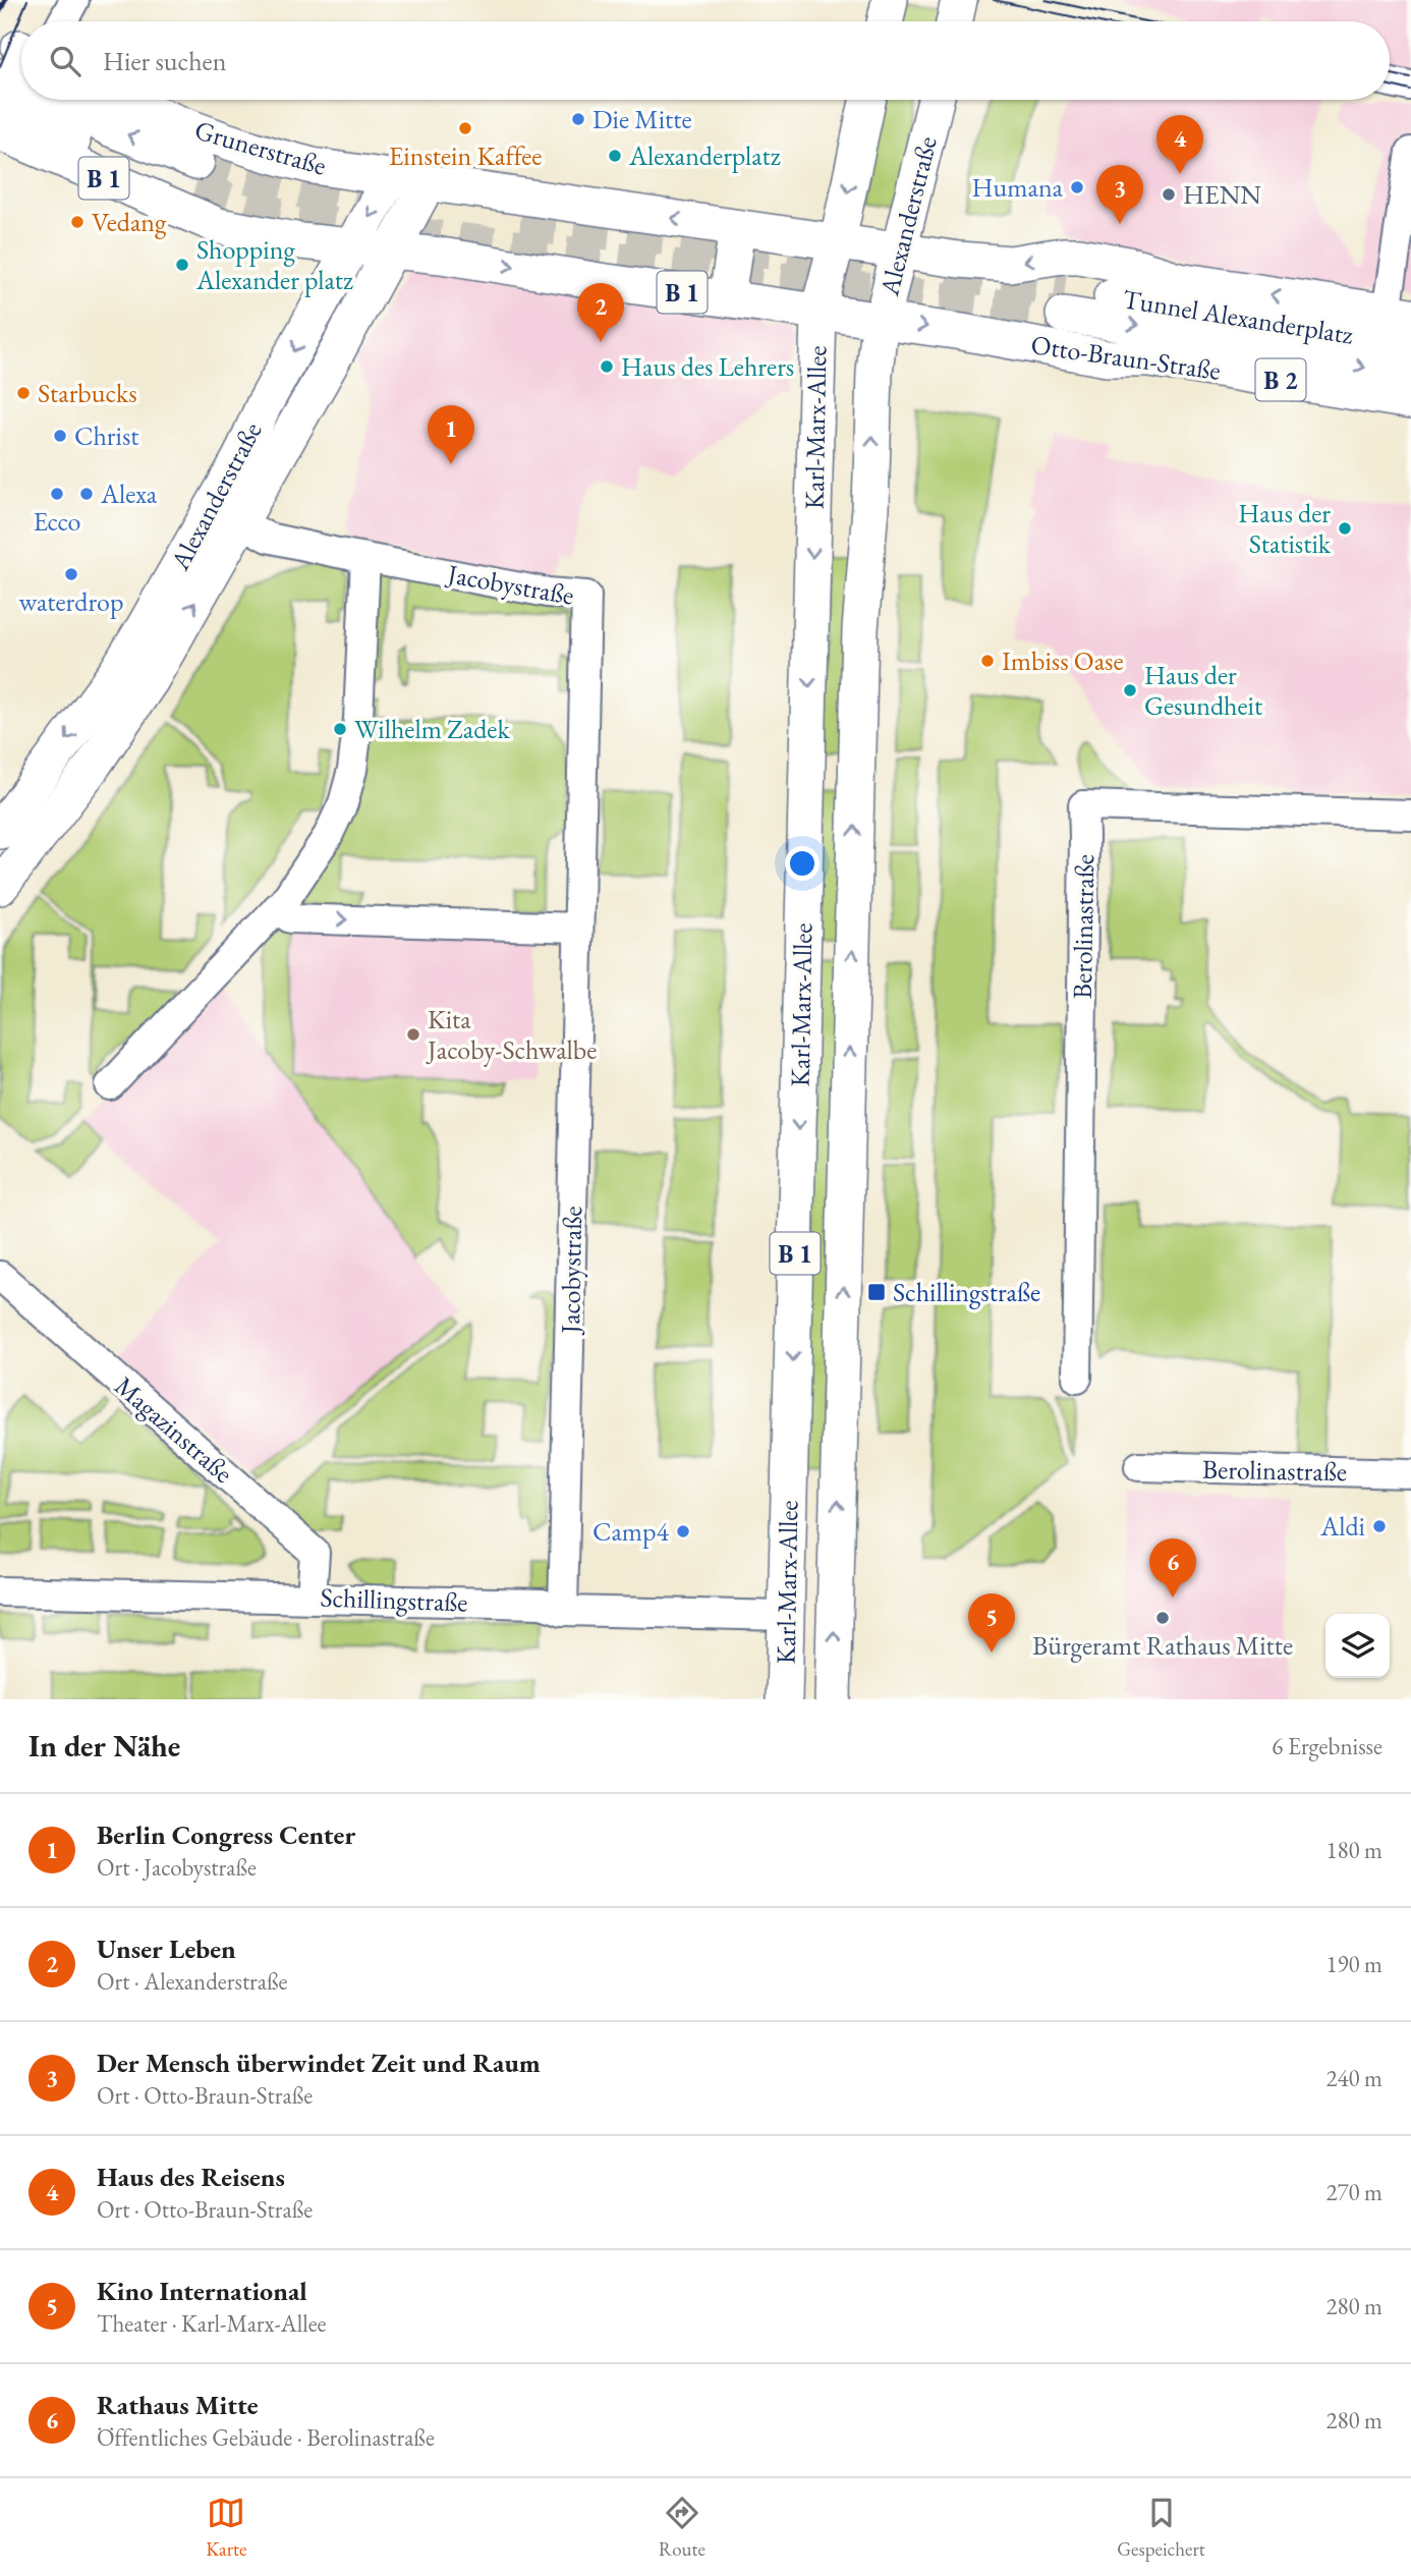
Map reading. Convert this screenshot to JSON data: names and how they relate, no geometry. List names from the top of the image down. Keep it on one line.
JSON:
{"streets":{"main road":["Grunerstraße","B 1","Alexanderstraße","Tunnel Alexanderplatz","Otto-Braun-Straße","B 2","Karl-Marx-Allee"],"street":["Jacobystraße","Berolinastraße","Magazinstraße","Schillingstraße"]},"crossings":[["Grunerstraße","Alexanderstraße"],["B 1","Alexanderstraße"],["Alexanderstraße","Otto-Braun-Straße"],["Alexanderstraße","Karl-Marx-Allee"],["Alexanderstraße","Jacobystraße"],["Otto-Braun-Straße","Karl-Marx-Allee"],["Karl-Marx-Allee","Schillingstraße"],["Jacobystraße","Schillingstraße"],["Magazinstraße","Schillingstraße"]],"places":{"other":["Die Mitte","Einstein Kaffee","Alexanderplatz","Humana","HENN","Vedang","Shopping Alexander platz","Haus des Lehrers","Starbucks","Christ","Ecco","Alexa","Haus der Statistik","waterdrop","Imbiss Oase","Haus der Gesundheit","Wilhelm Zadek","Kita Jacoby-Schwalbe","Aldi","Camp4","Bürgeramt Rathaus Mitte"],"transit":["Schillingstraße"]},"page":{"search":"Hier suchen","pins":["4","3","2","1","6","5"],"heading":["In der Nähe","6 Ergebnisse"],"list":[{"mark":"1","name":"Berlin Congress Center","note":"Ort · Jacobystraße","value":"180 m"},{"mark":"2","name":"Unser Leben","note":"Ort · Alexanderstraße","value":"190 m"},{"mark":"3","name":"Der Mensch überwindet Zeit und Raum","note":"Ort · Otto-Braun-Straße","value":"240 m"},{"mark":"4","name":"Haus des Reisens","note":"Ort · Otto-Braun-Straße","value":"270 m"},{"mark":"5","name":"Kino International","note":"Theater · Karl-Marx-Allee","value":"280 m"},{"mark":"6","name":"Rathaus Mitte","note":"Öffentliches Gebäude · Berolinastraße","value":"280 m"}],"nav":["Karte","Route","Gespeichert"]}}
